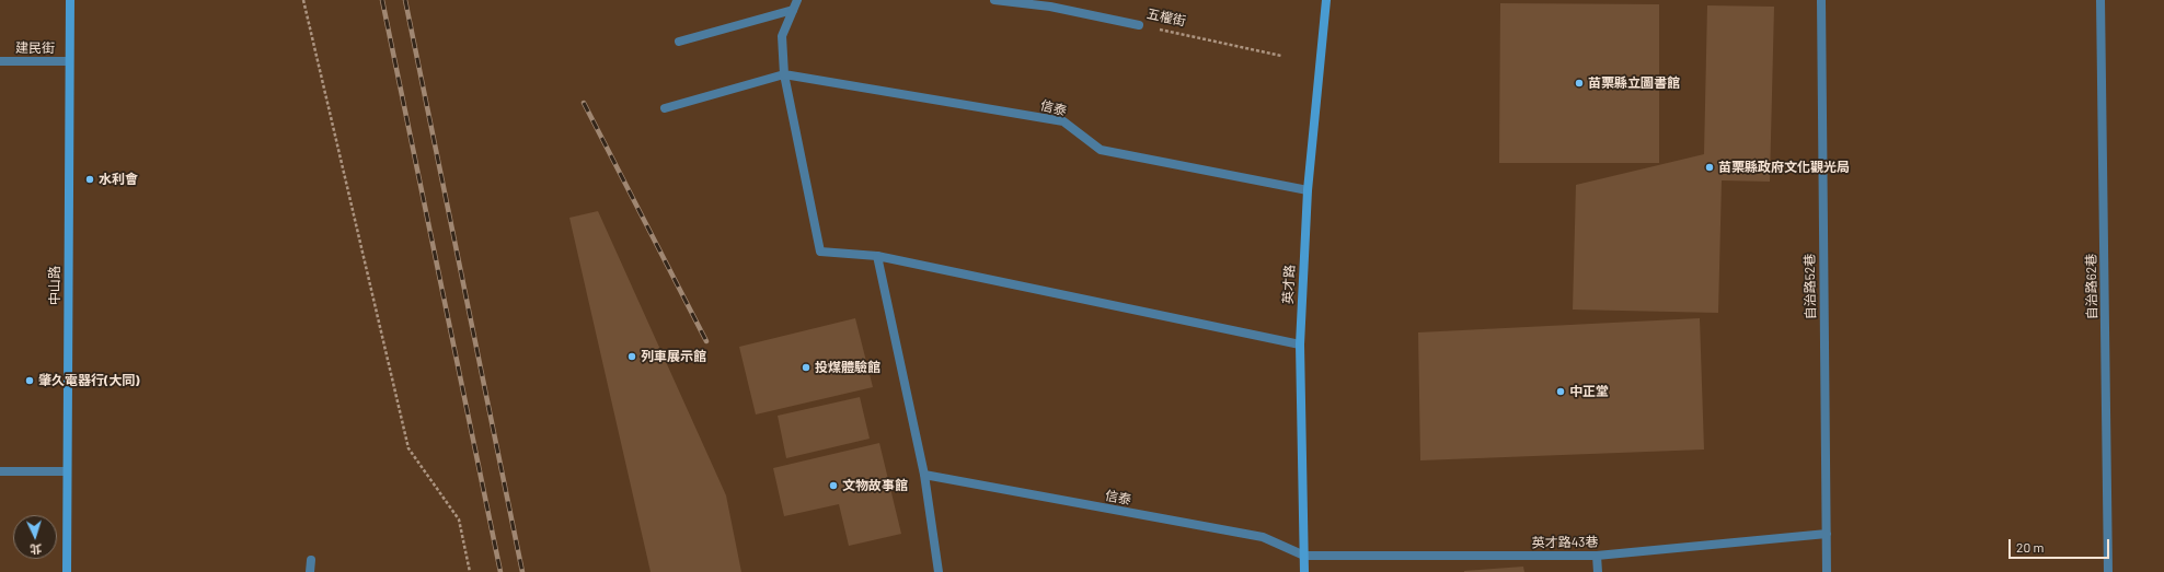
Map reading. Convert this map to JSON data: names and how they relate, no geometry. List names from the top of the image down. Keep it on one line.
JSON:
{"streets":{"street":["五權街","建民街","信泰","英才路","中山路","自治路52巷","自治路62巷","英才路43巷"]},"crossings":[["建民街","中山路"],["信泰","英才路"],["信泰","英才路43巷"],["英才路","英才路43巷"],["自治路52巷","英才路43巷"]],"places":["苗栗縣立圖書館","苗栗縣政府文化觀光局","水利會","列車展示館","投煤體驗館","肇久電器行(大同)","中正堂","文物故事館"],"scale_bar":"20 m","north":"bottom"}
